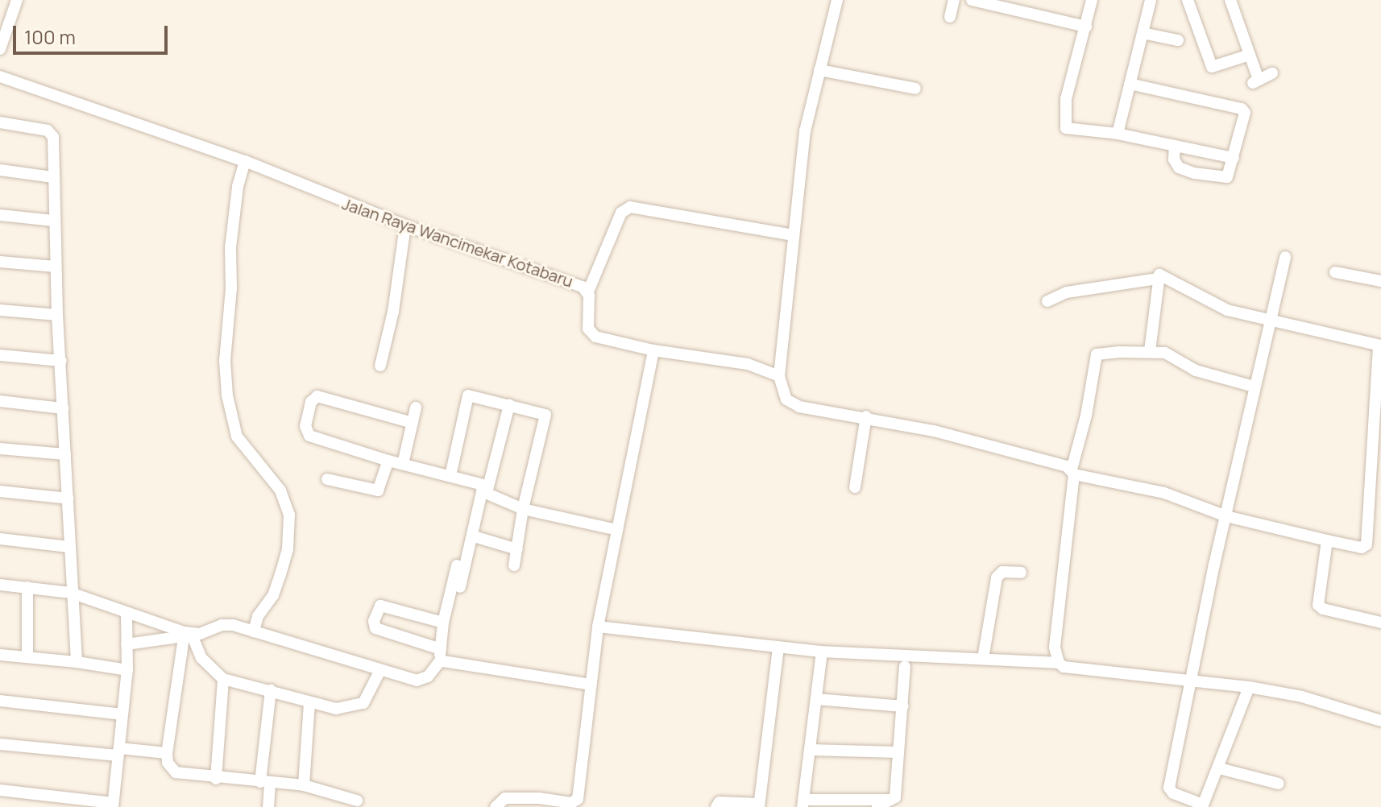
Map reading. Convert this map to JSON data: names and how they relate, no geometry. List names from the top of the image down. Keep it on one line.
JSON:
{"streets":{"street":["Jalan Raya Wancimekar Kotabaru"]},"scale_bar":"100 m"}
